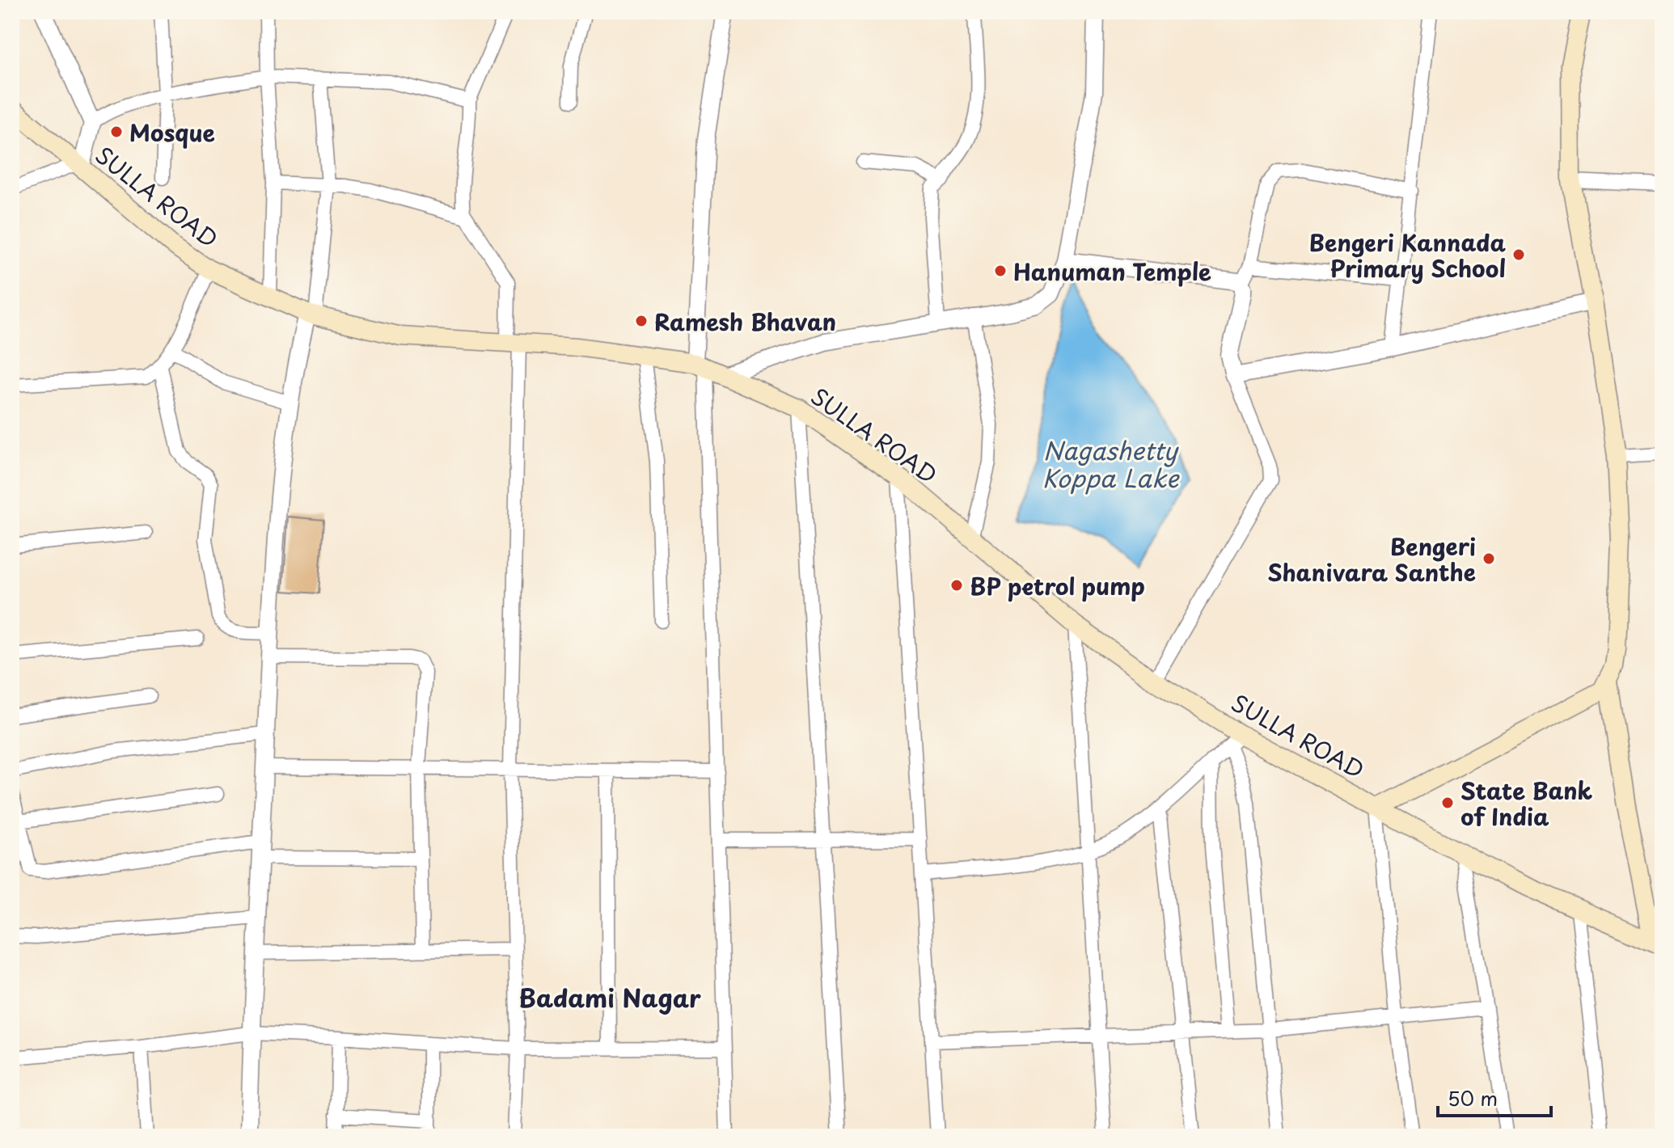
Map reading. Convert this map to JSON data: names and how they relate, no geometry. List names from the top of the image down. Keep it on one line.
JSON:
{"streets":{"main road":["SULLA ROAD"]},"districts":["Badami Nagar"],"water":["Nagashetty Koppa Lake"],"places":["Mosque","Bengeri Kannada Primary School","Hanuman Temple","Ramesh Bhavan","Bengeri Shanivara Santhe","BP petrol pump","State Bank of India"],"scale_bar":"50 m"}
